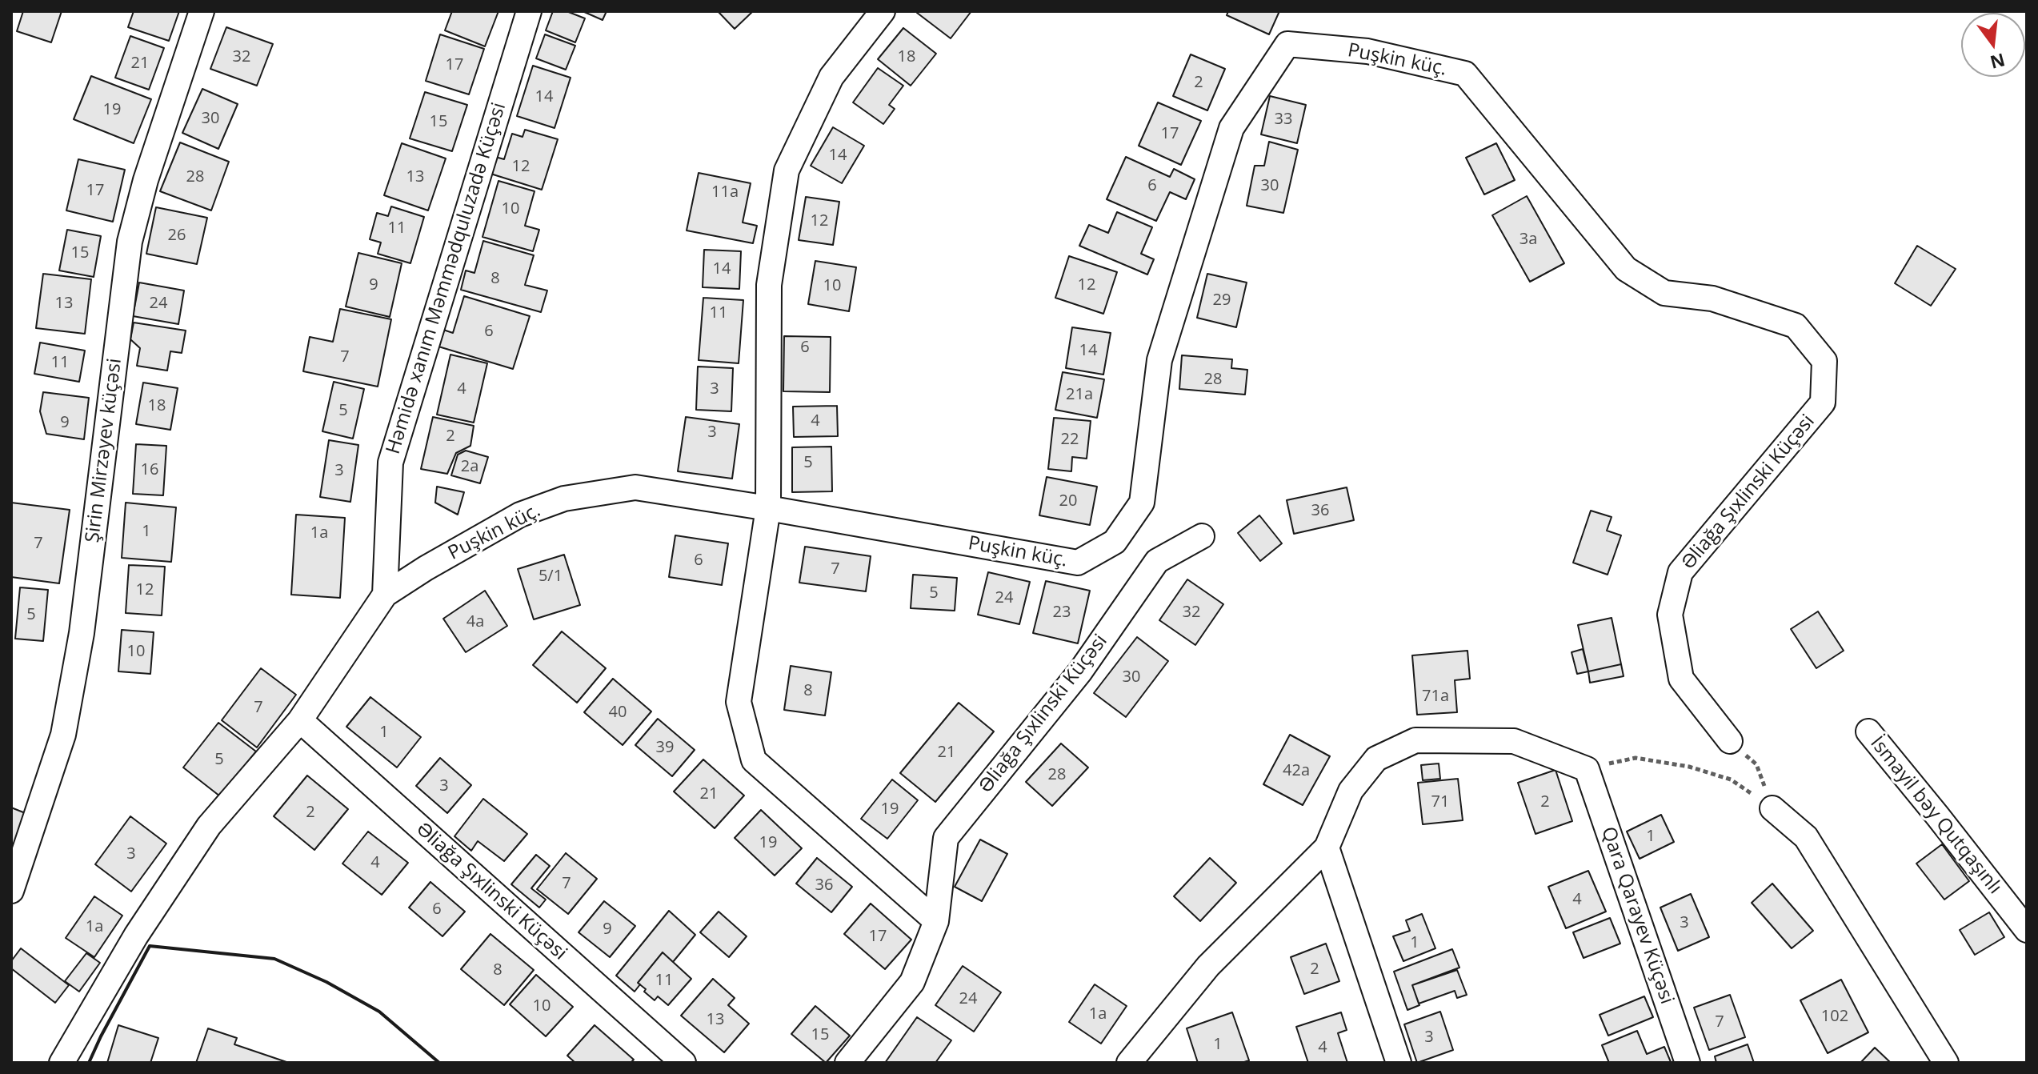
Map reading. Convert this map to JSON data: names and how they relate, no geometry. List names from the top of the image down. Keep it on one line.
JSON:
{"streets":{"street":["Puşkin küç.","Həmidə xanım Məmmədquluzadə Küçəsi","Şirin Mirzəyev küçəsi","Əliağa Şıxlinski Küçəsi","İsmayil bəy Qutqaşınlı","Qara Qarayev Küçəsi"]},"crossings":[["Puşkin küç.","Həmidə xanım Məmmədquluzadə Küçəsi"],["Puşkin küç.","Əliağa Şıxlinski Küçəsi"]],"house_numbers":["32","18","21","17","2","14","19","30","33","15","17","14","12","28","13","6","30","17","11а","10","12","11","26","3a","15","14","8","9","12","10","29","13","24","11","6","6","14","7","11","28","4","3","21а","18","5","4","9","3","2","22","5","2a","16","3","20","36","1","1a","7","6","7","5/1","12","5","24","23","32","5","4a","10","30","8","71a","7","40","1","39","21","5","42a","28","3","21","71","2","19","2","1","19","3","4","7","36","4","6","3","1a","9","17","1","2","8","11","24","10","1a","102","13","7","15","3","1","4"],"north":"bottom"}
